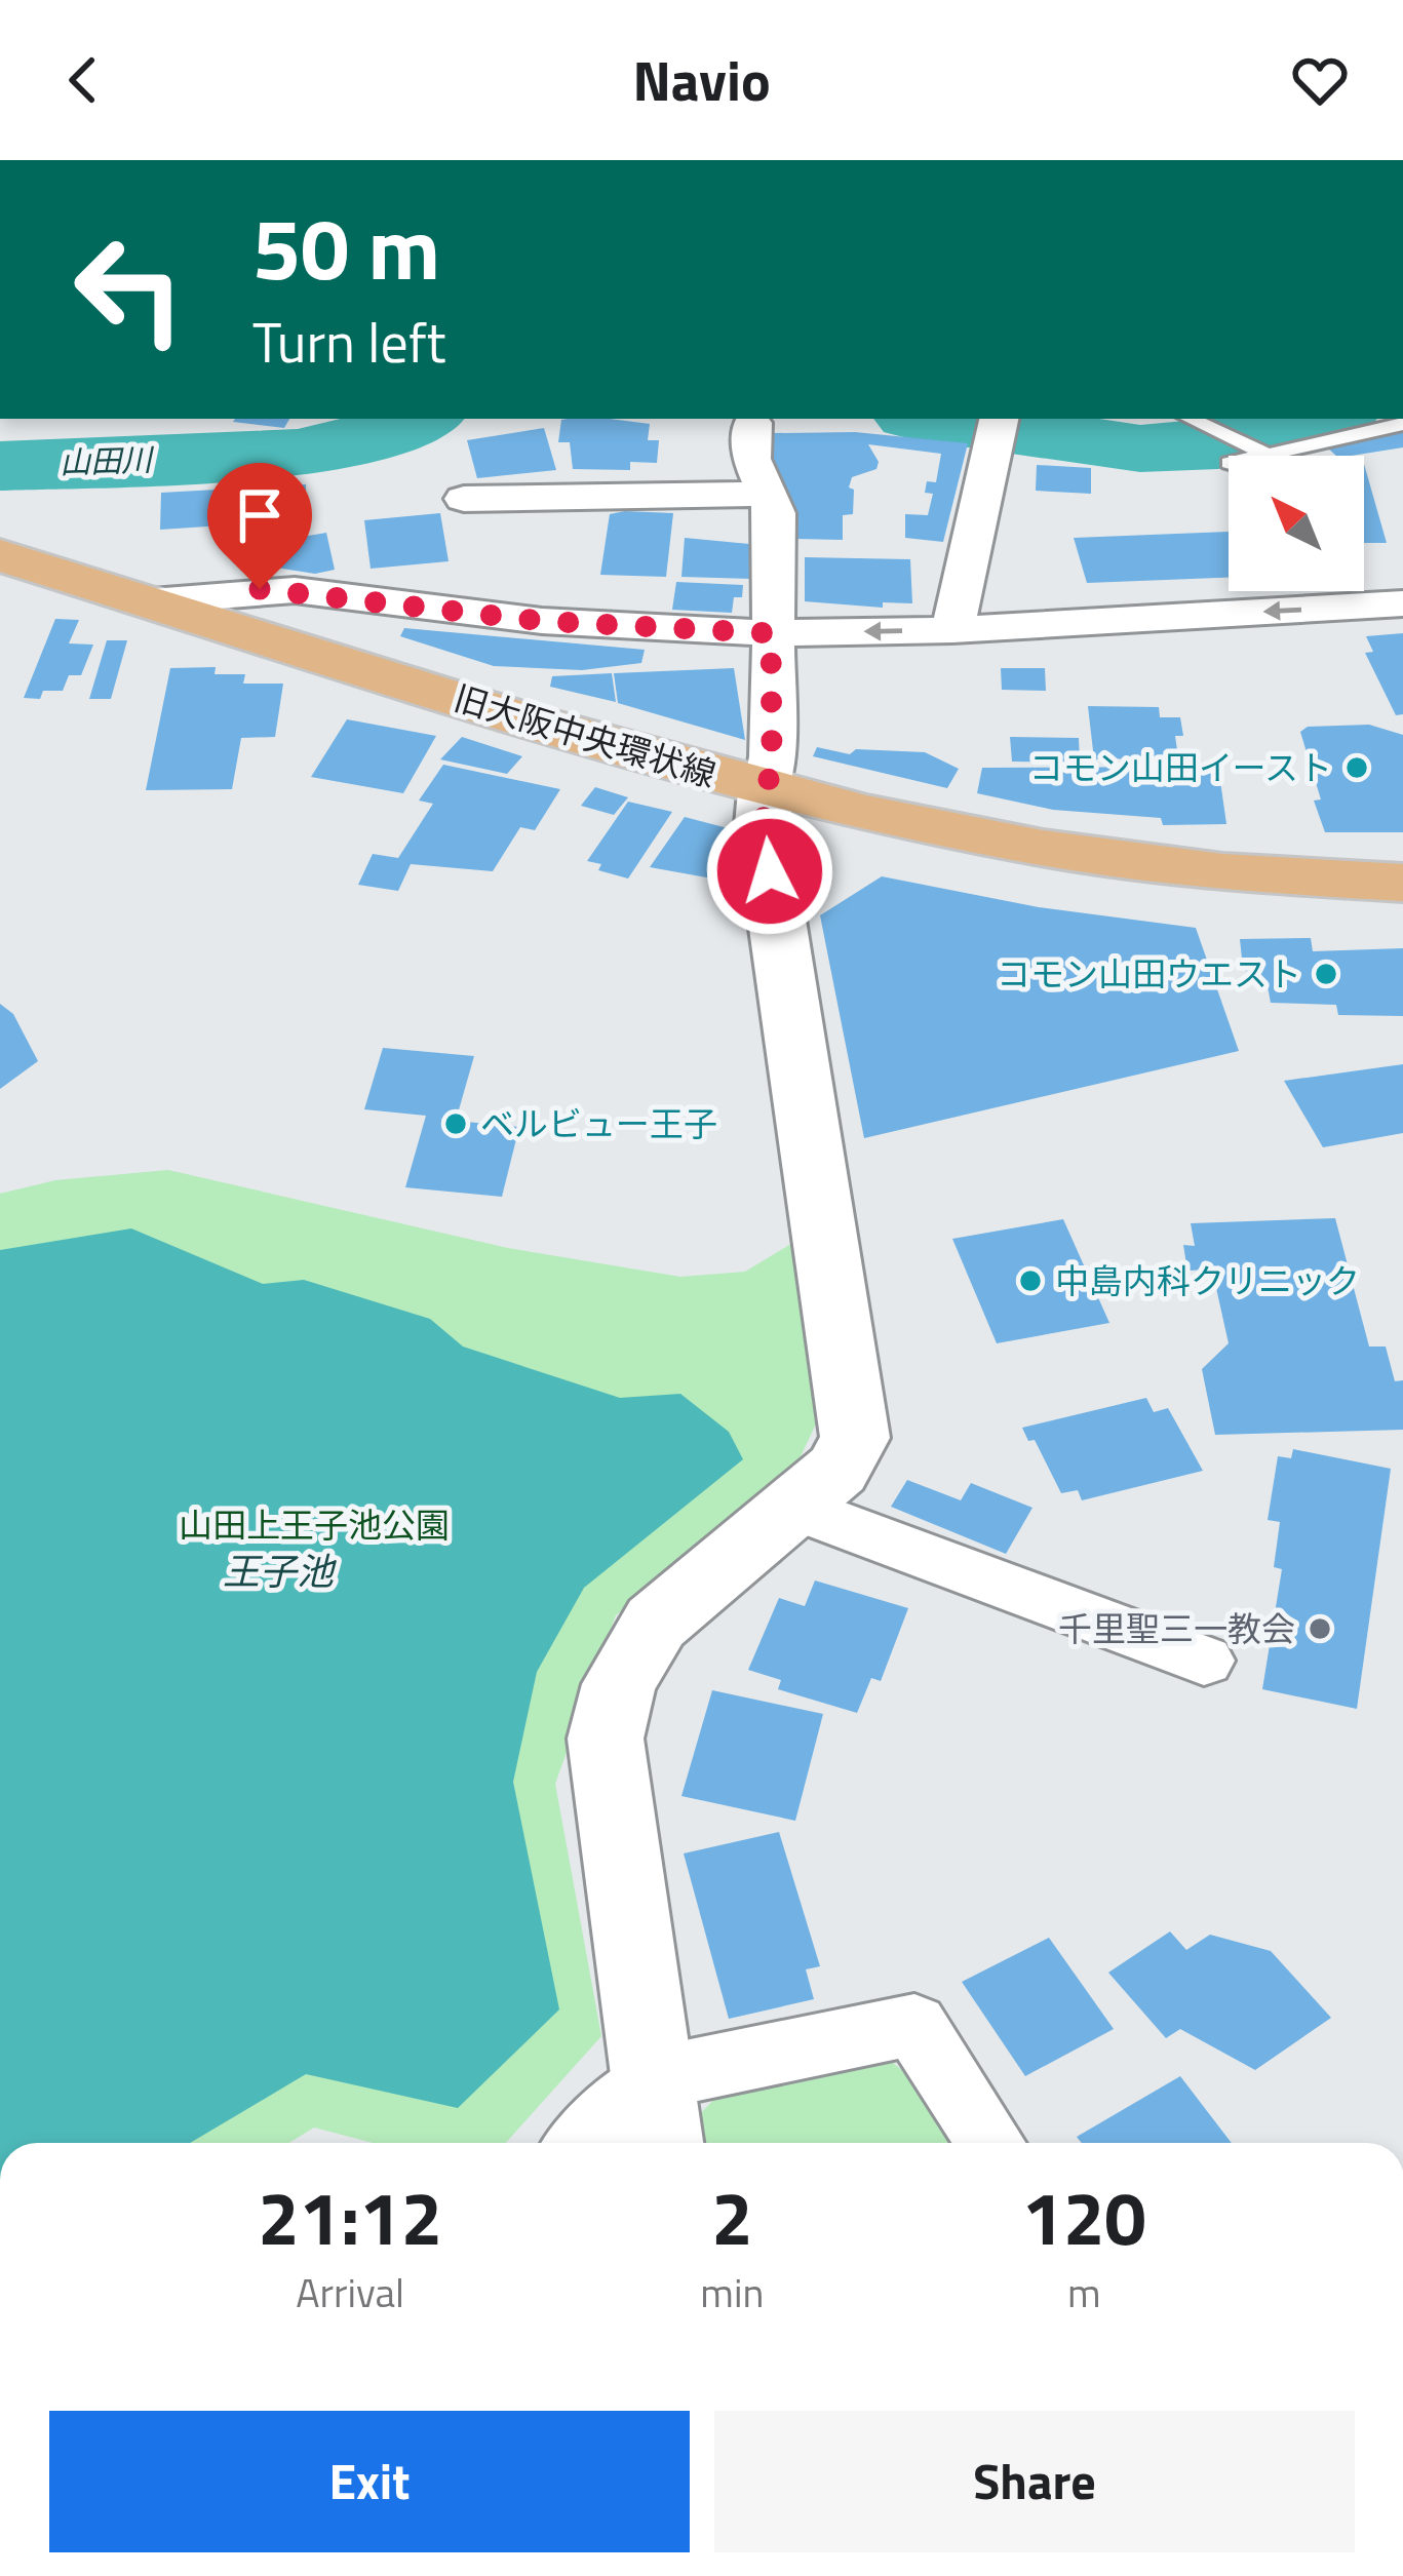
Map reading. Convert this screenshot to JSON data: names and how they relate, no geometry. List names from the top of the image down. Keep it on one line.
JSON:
{"streets":{"main road":["旧大阪中央環状線"]},"water":["山田川","王子池"],"parks":["山田上王子池公園"],"places":["コモン山田イースト","コモン山田ウエスト","ベルビュー王子","中島内科クリニック","千里聖三一教会"],"north":"top left","page":{"header":"Navio","turn":["50 m","Turn left"],"eta":["21:12","Arrival","2","min","120","m"],"buttons":["Exit","Share"]}}
